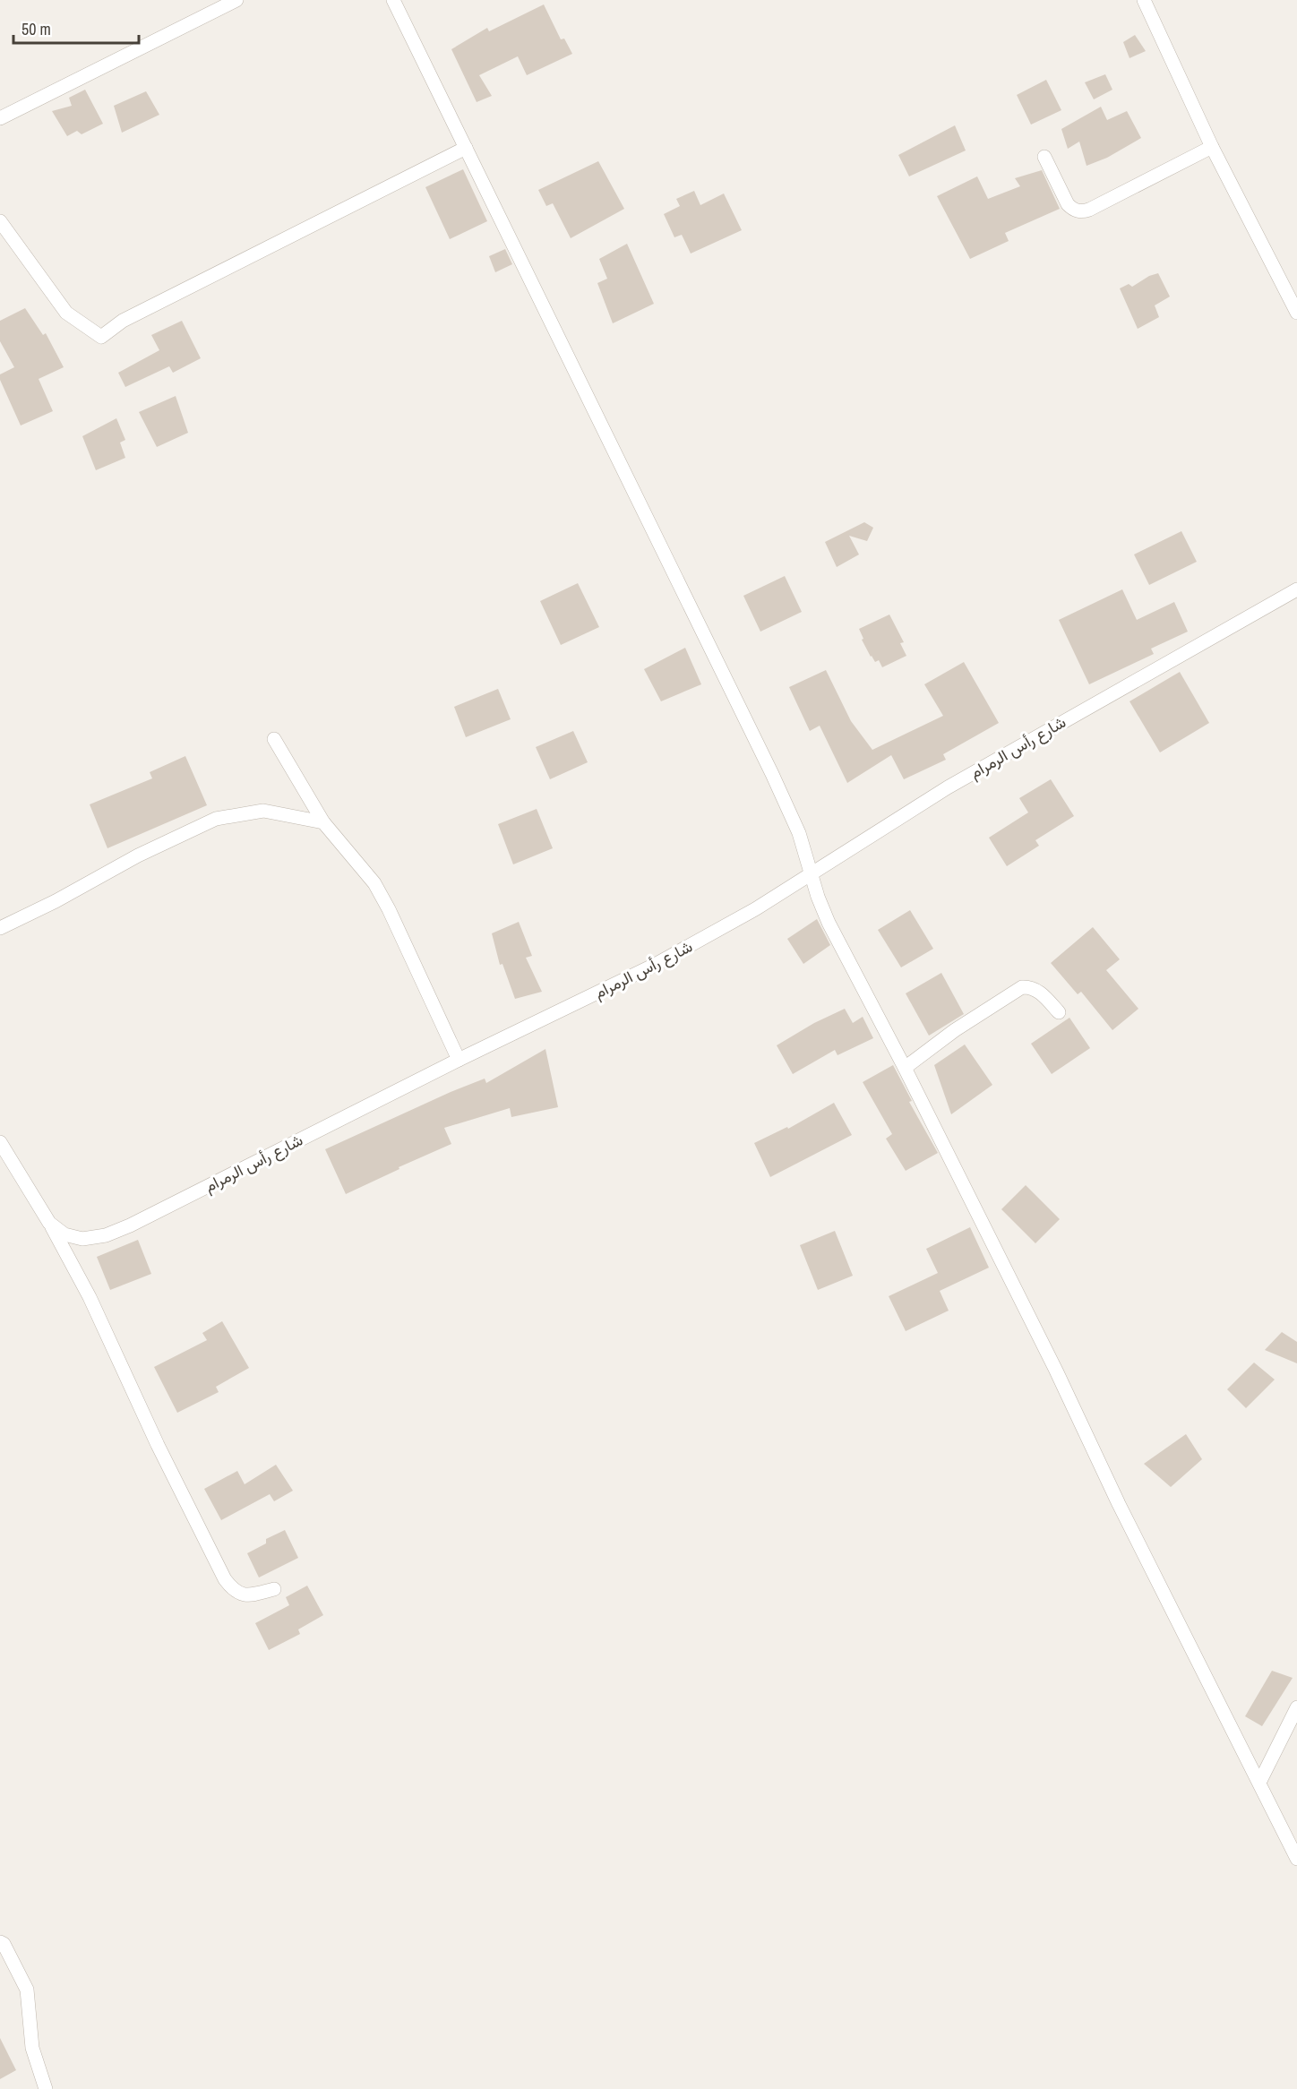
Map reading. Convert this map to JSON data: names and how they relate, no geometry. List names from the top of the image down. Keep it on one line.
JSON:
{"streets":{"street":["شارع رأس الرمرام"]},"scale_bar":"50 m"}
